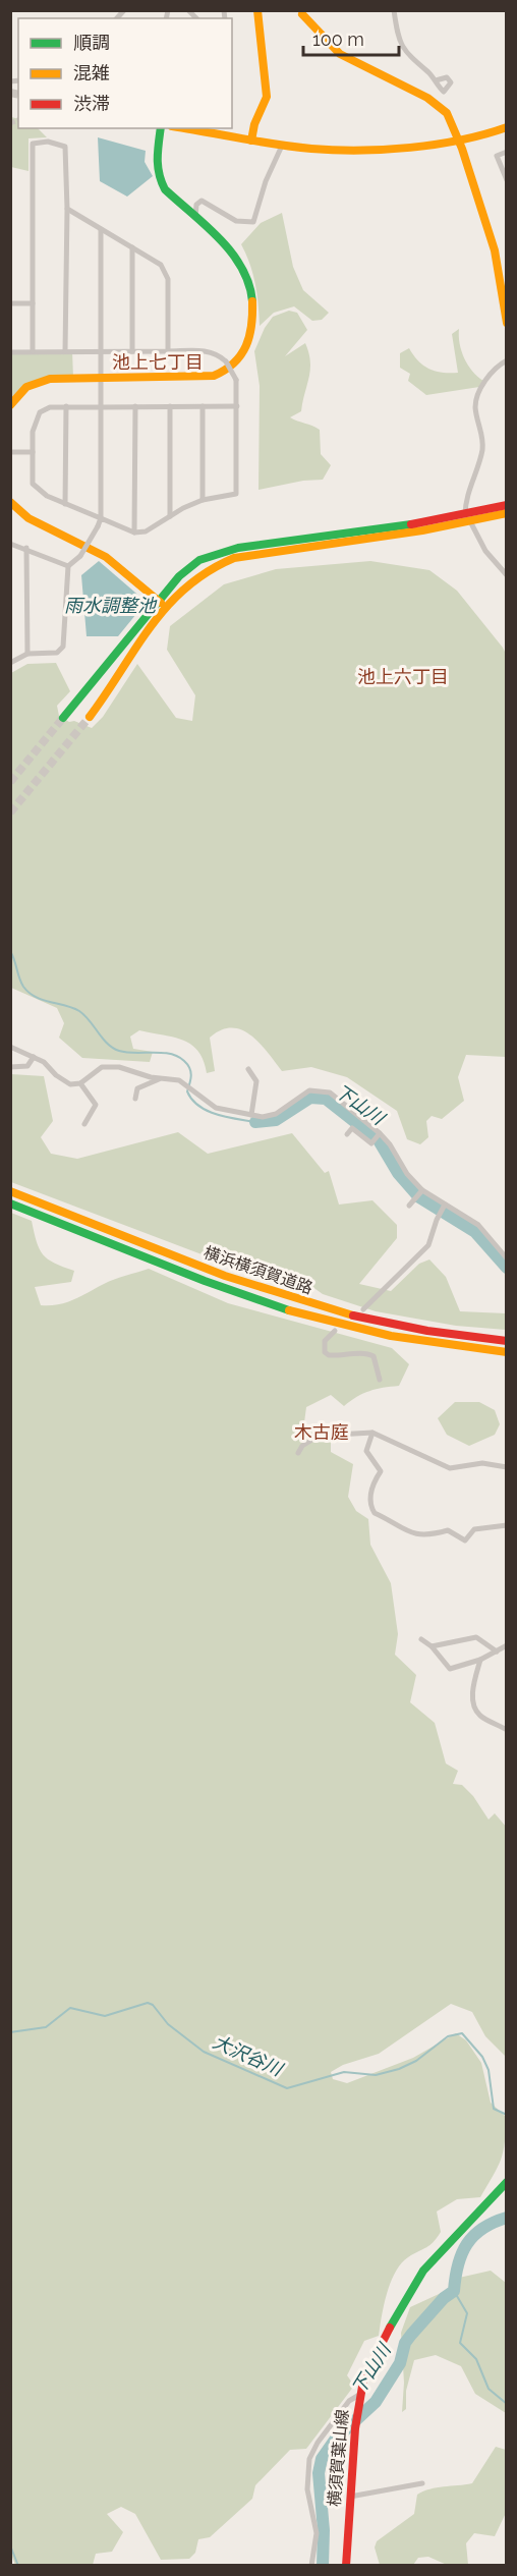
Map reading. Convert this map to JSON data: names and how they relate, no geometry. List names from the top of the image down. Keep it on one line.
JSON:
{"streets":{"main road":["横浜横須賀道路","横須賀葉山線"]},"districts":["池上七丁目","池上六丁目","木古庭"],"water":["雨水調整池","下山川","大沢谷川"],"legend":["順調","混雑","渋滞"],"scale_bar":"100 m"}
